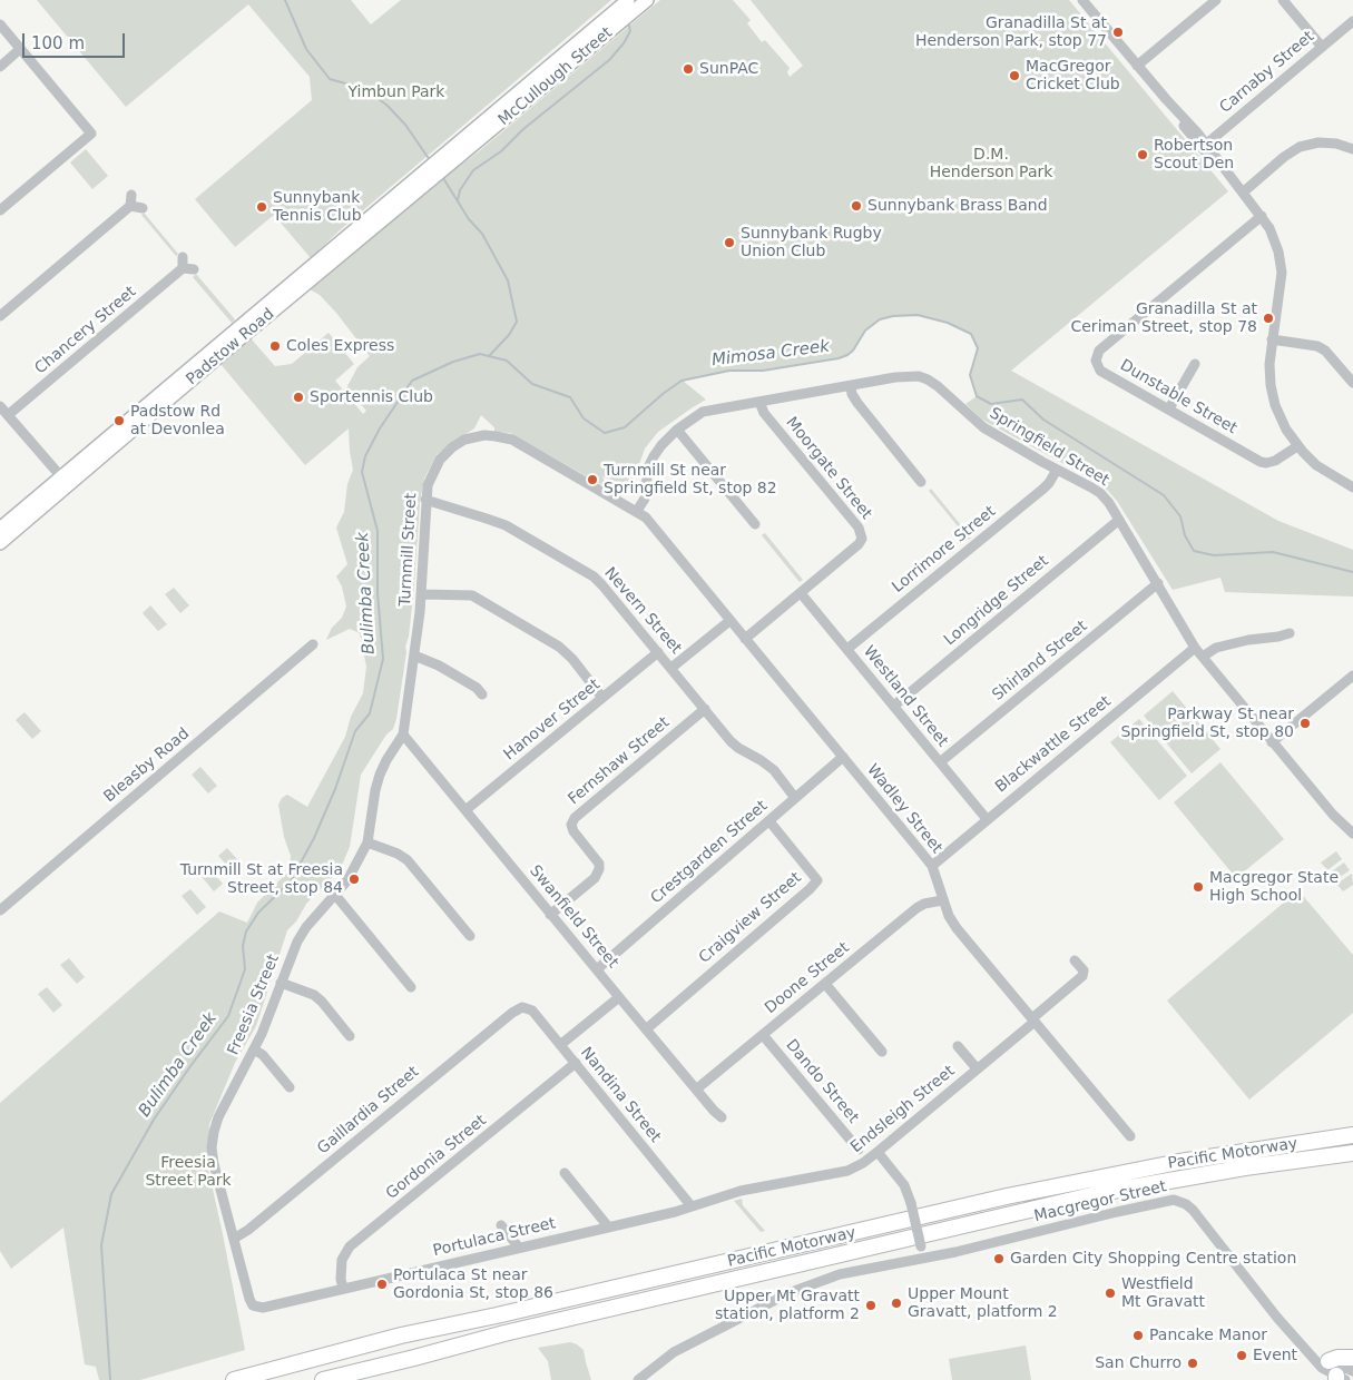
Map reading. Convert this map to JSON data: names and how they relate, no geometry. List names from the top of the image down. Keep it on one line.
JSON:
{"streets":{"highway":["Pacific Motorway"],"main road":["McCullough Street","Padstow Road"],"street":["Carnaby Street","Chancery Street","Dunstable Street","Springfield Street","Moorgate Street","Turnmill Street","Lorrimore Street","Longridge Street","Nevern Street","Shirland Street","Westland Street","Hanover Street","Blackwattle Street","Fernshaw Street","Bleasby Road","Wadley Street","Crestgarden Street","Swanfield Street","Craigview Street","Doone Street","Freesia Street","Dando Street","Nandina Street","Endsleigh Street","Gaillardia Street","Gordonia Street","Macgregor Street","Portulaca Street"]},"crossings":[["McCullough Street","Padstow Road"],["Springfield Street","Moorgate Street"],["Springfield Street","Turnmill Street"],["Springfield Street","Lorrimore Street"],["Springfield Street","Longridge Street"],["Springfield Street","Shirland Street"],["Springfield Street","Blackwattle Street"],["Springfield Street","Wadley Street"],["Moorgate Street","Westland Street"],["Moorgate Street","Wadley Street"],["Turnmill Street","Nevern Street"],["Turnmill Street","Wadley Street"],["Turnmill Street","Swanfield Street"],["Turnmill Street","Freesia Street"],["Lorrimore Street","Westland Street"],["Longridge Street","Westland Street"],["Nevern Street","Hanover Street"],["Nevern Street","Fernshaw Street"],["Nevern Street","Crestgarden Street"],["Shirland Street","Westland Street"],["Westland Street","Blackwattle Street"],["Hanover Street","Swanfield Street"],["Blackwattle Street","Wadley Street"],["Fernshaw Street","Swanfield Street"],["Wadley Street","Crestgarden Street"],["Wadley Street","Doone Street"],["Wadley Street","Endsleigh Street"],["Crestgarden Street","Swanfield Street"],["Crestgarden Street","Craigview Street"],["Swanfield Street","Craigview Street"],["Swanfield Street","Doone Street"],["Swanfield Street","Freesia Street"],["Doone Street","Dando Street"],["Freesia Street","Gaillardia Street"],["Freesia Street","Portulaca Street"],["Nandina Street","Gaillardia Street"],["Nandina Street","Gordonia Street"],["Nandina Street","Portulaca Street"],["Endsleigh Street","Portulaca Street"],["Gordonia Street","Portulaca Street"]],"water":["Mimosa Creek","Bulimba Creek"],"parks":["Yimbun Park","D.M. Henderson Park","Freesia Street Park"],"places":["Granadilla St at Henderson Park, stop 77","SunPAC","MacGregor Cricket Club","Robertson Scout Den","Sunnybank Brass Band","Sunnybank Tennis Club","Sunnybank Rugby Union Club","Granadilla St at Ceriman Street, stop 78","Coles Express","Sportennis Club","Padstow Rd at Devonlea","Turnmill St near Springfield St, stop 82","Parkway St near Springfield St, stop 80","Turnmill St at Freesia Street, stop 84","Macgregor State High School","Garden City Shopping Centre station","Portulaca St near Gordonia St, stop 86","Westfield Mt Gravatt","Upper Mount Gravatt, platform 2","Upper Mt Gravatt station, platform 2","Pancake Manor","Event","San Churro"],"scale_bar":"100 m"}
